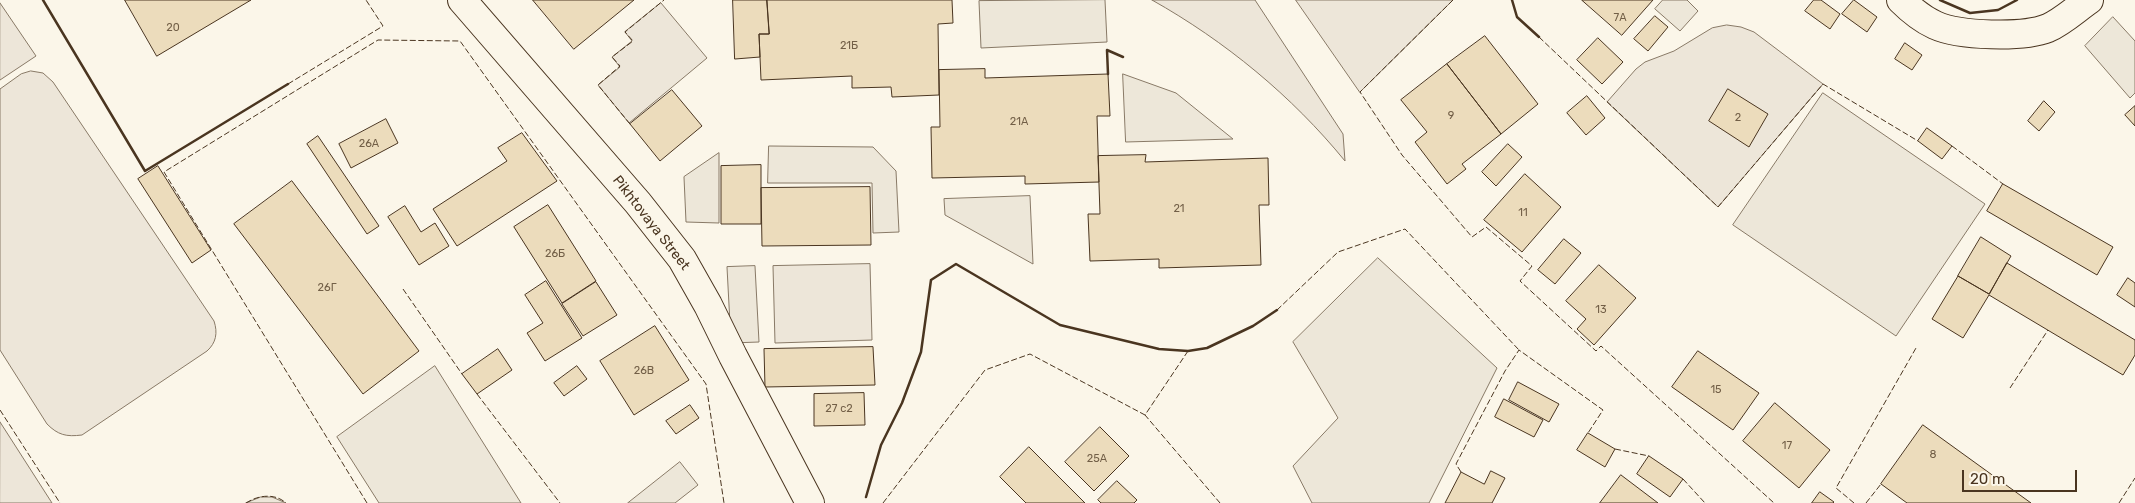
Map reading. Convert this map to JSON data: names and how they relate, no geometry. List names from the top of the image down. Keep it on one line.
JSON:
{"streets":{"street":["Pikhtovaya Street"]},"house_numbers":["7А","20","21Б","9","2","21А","26А","21","11","26Б","26Г","13","26В","15","27 с2","17","8","25А"],"scale_bar":"20 m"}
